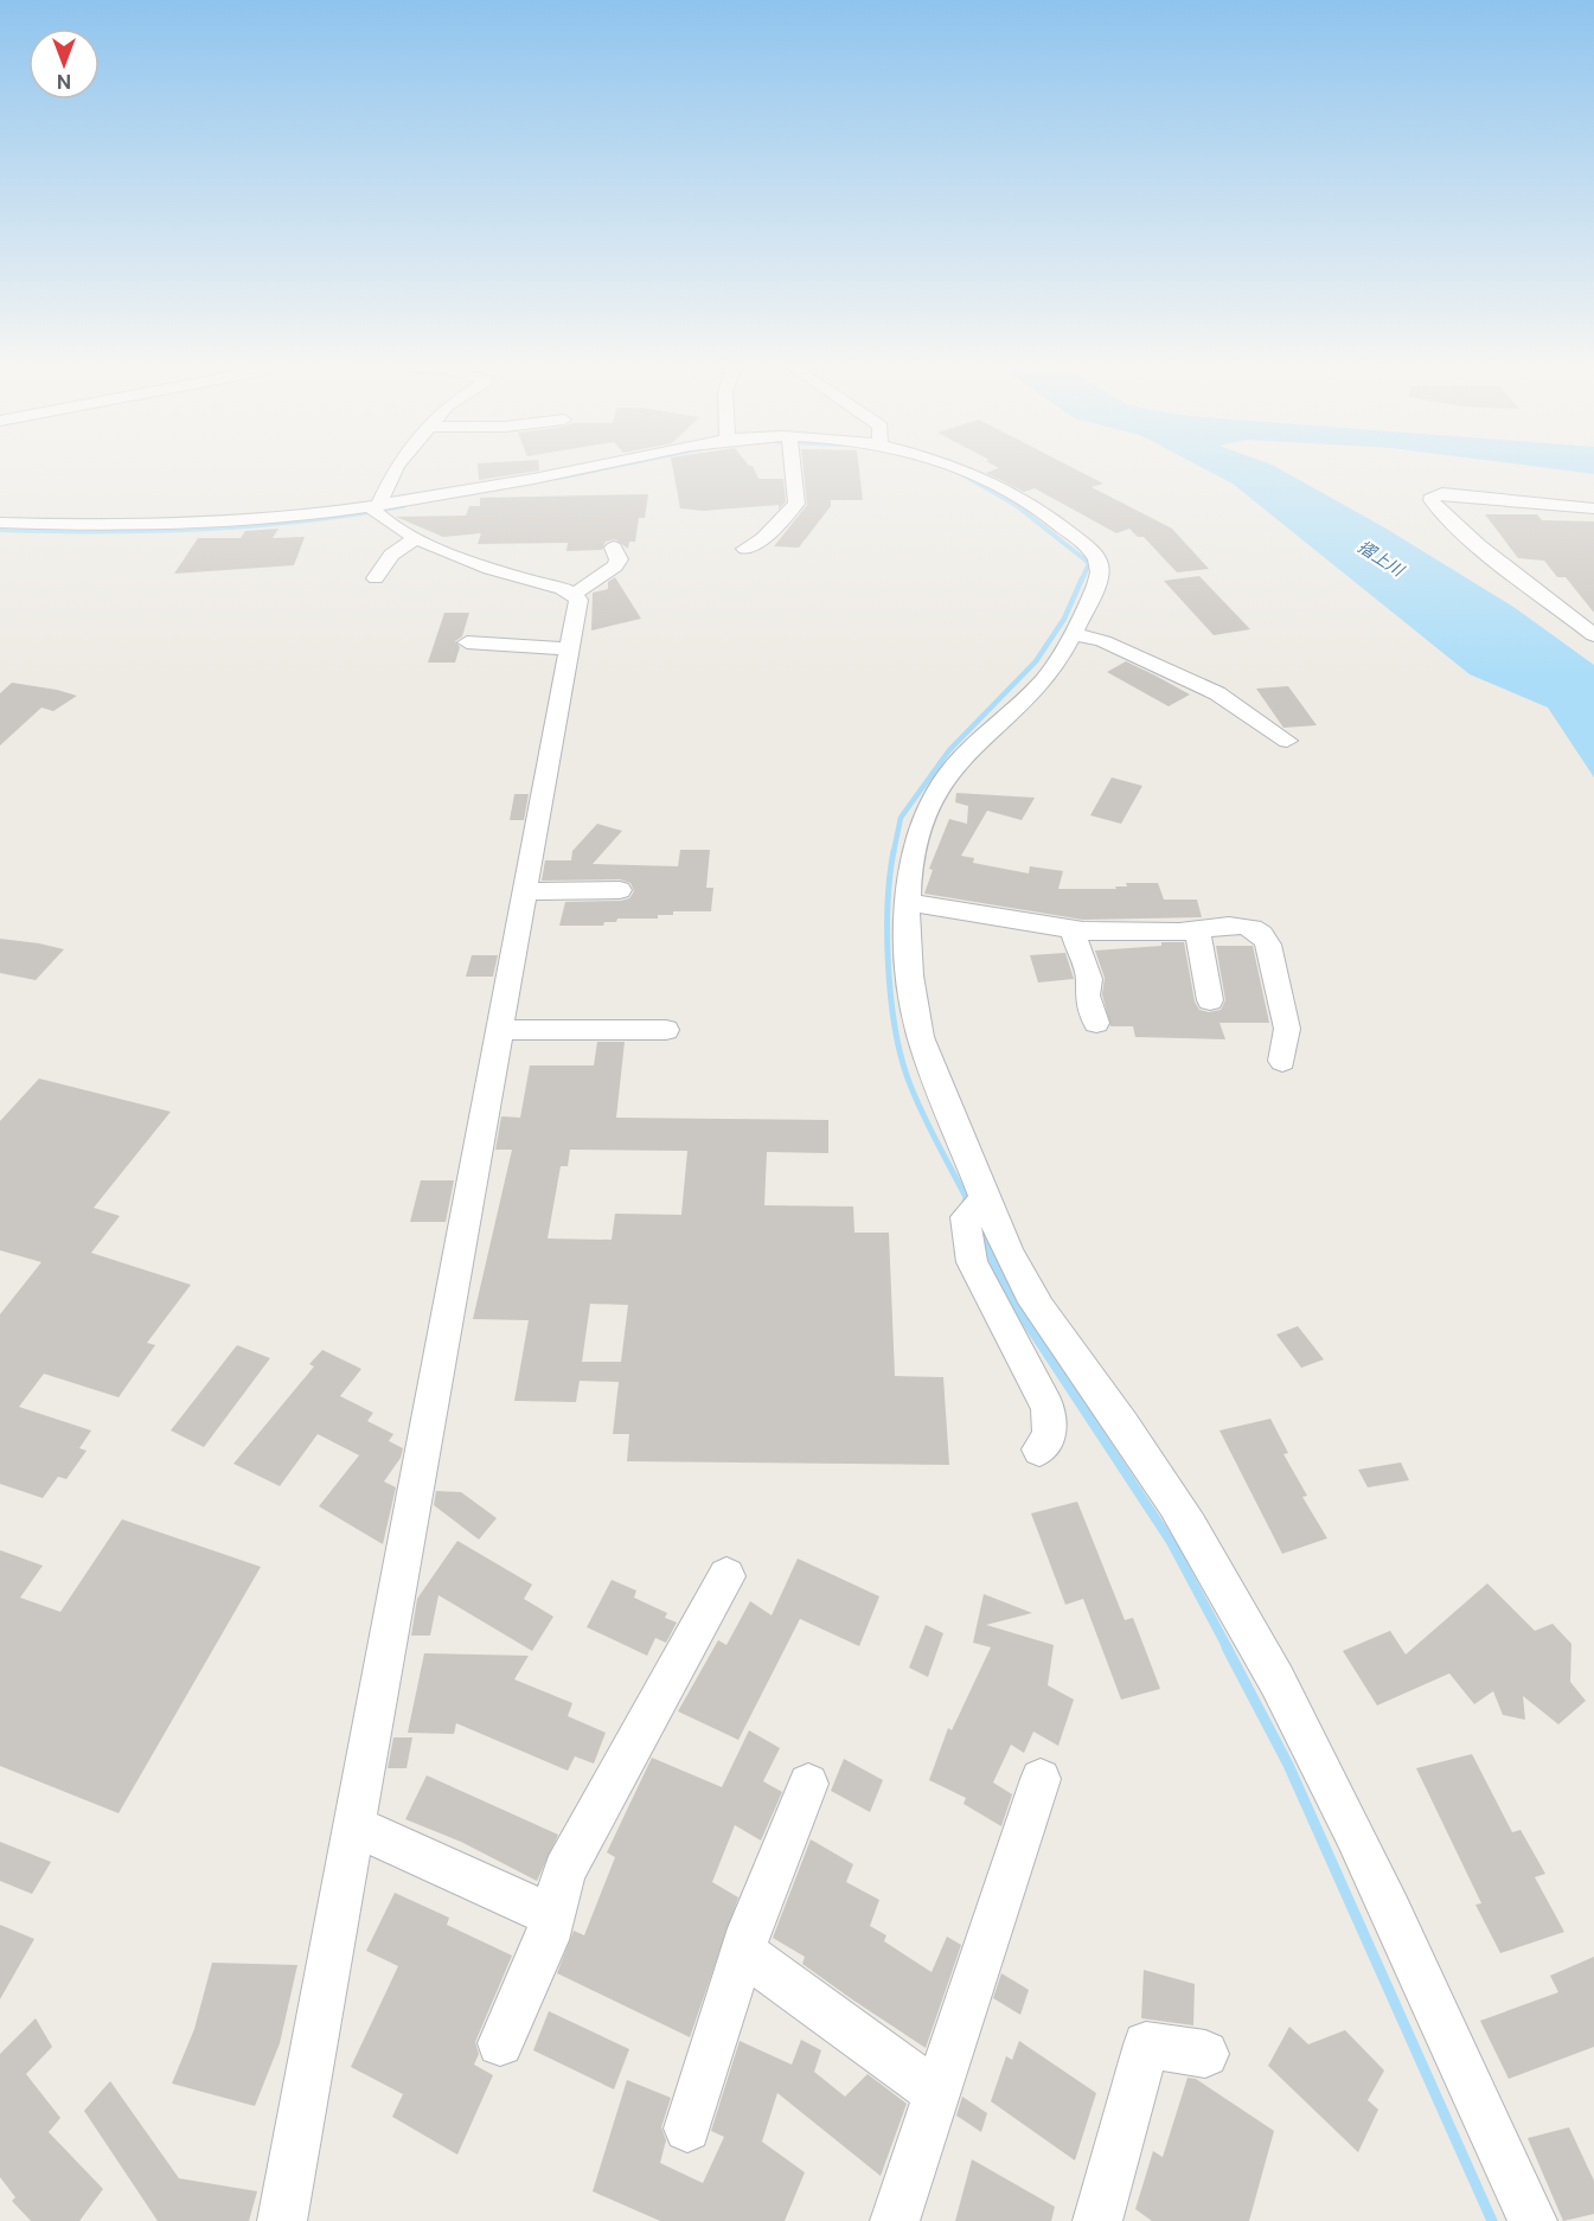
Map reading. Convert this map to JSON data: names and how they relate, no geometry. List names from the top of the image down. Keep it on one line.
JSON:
{"water":["摺上川"],"north":"bottom"}
